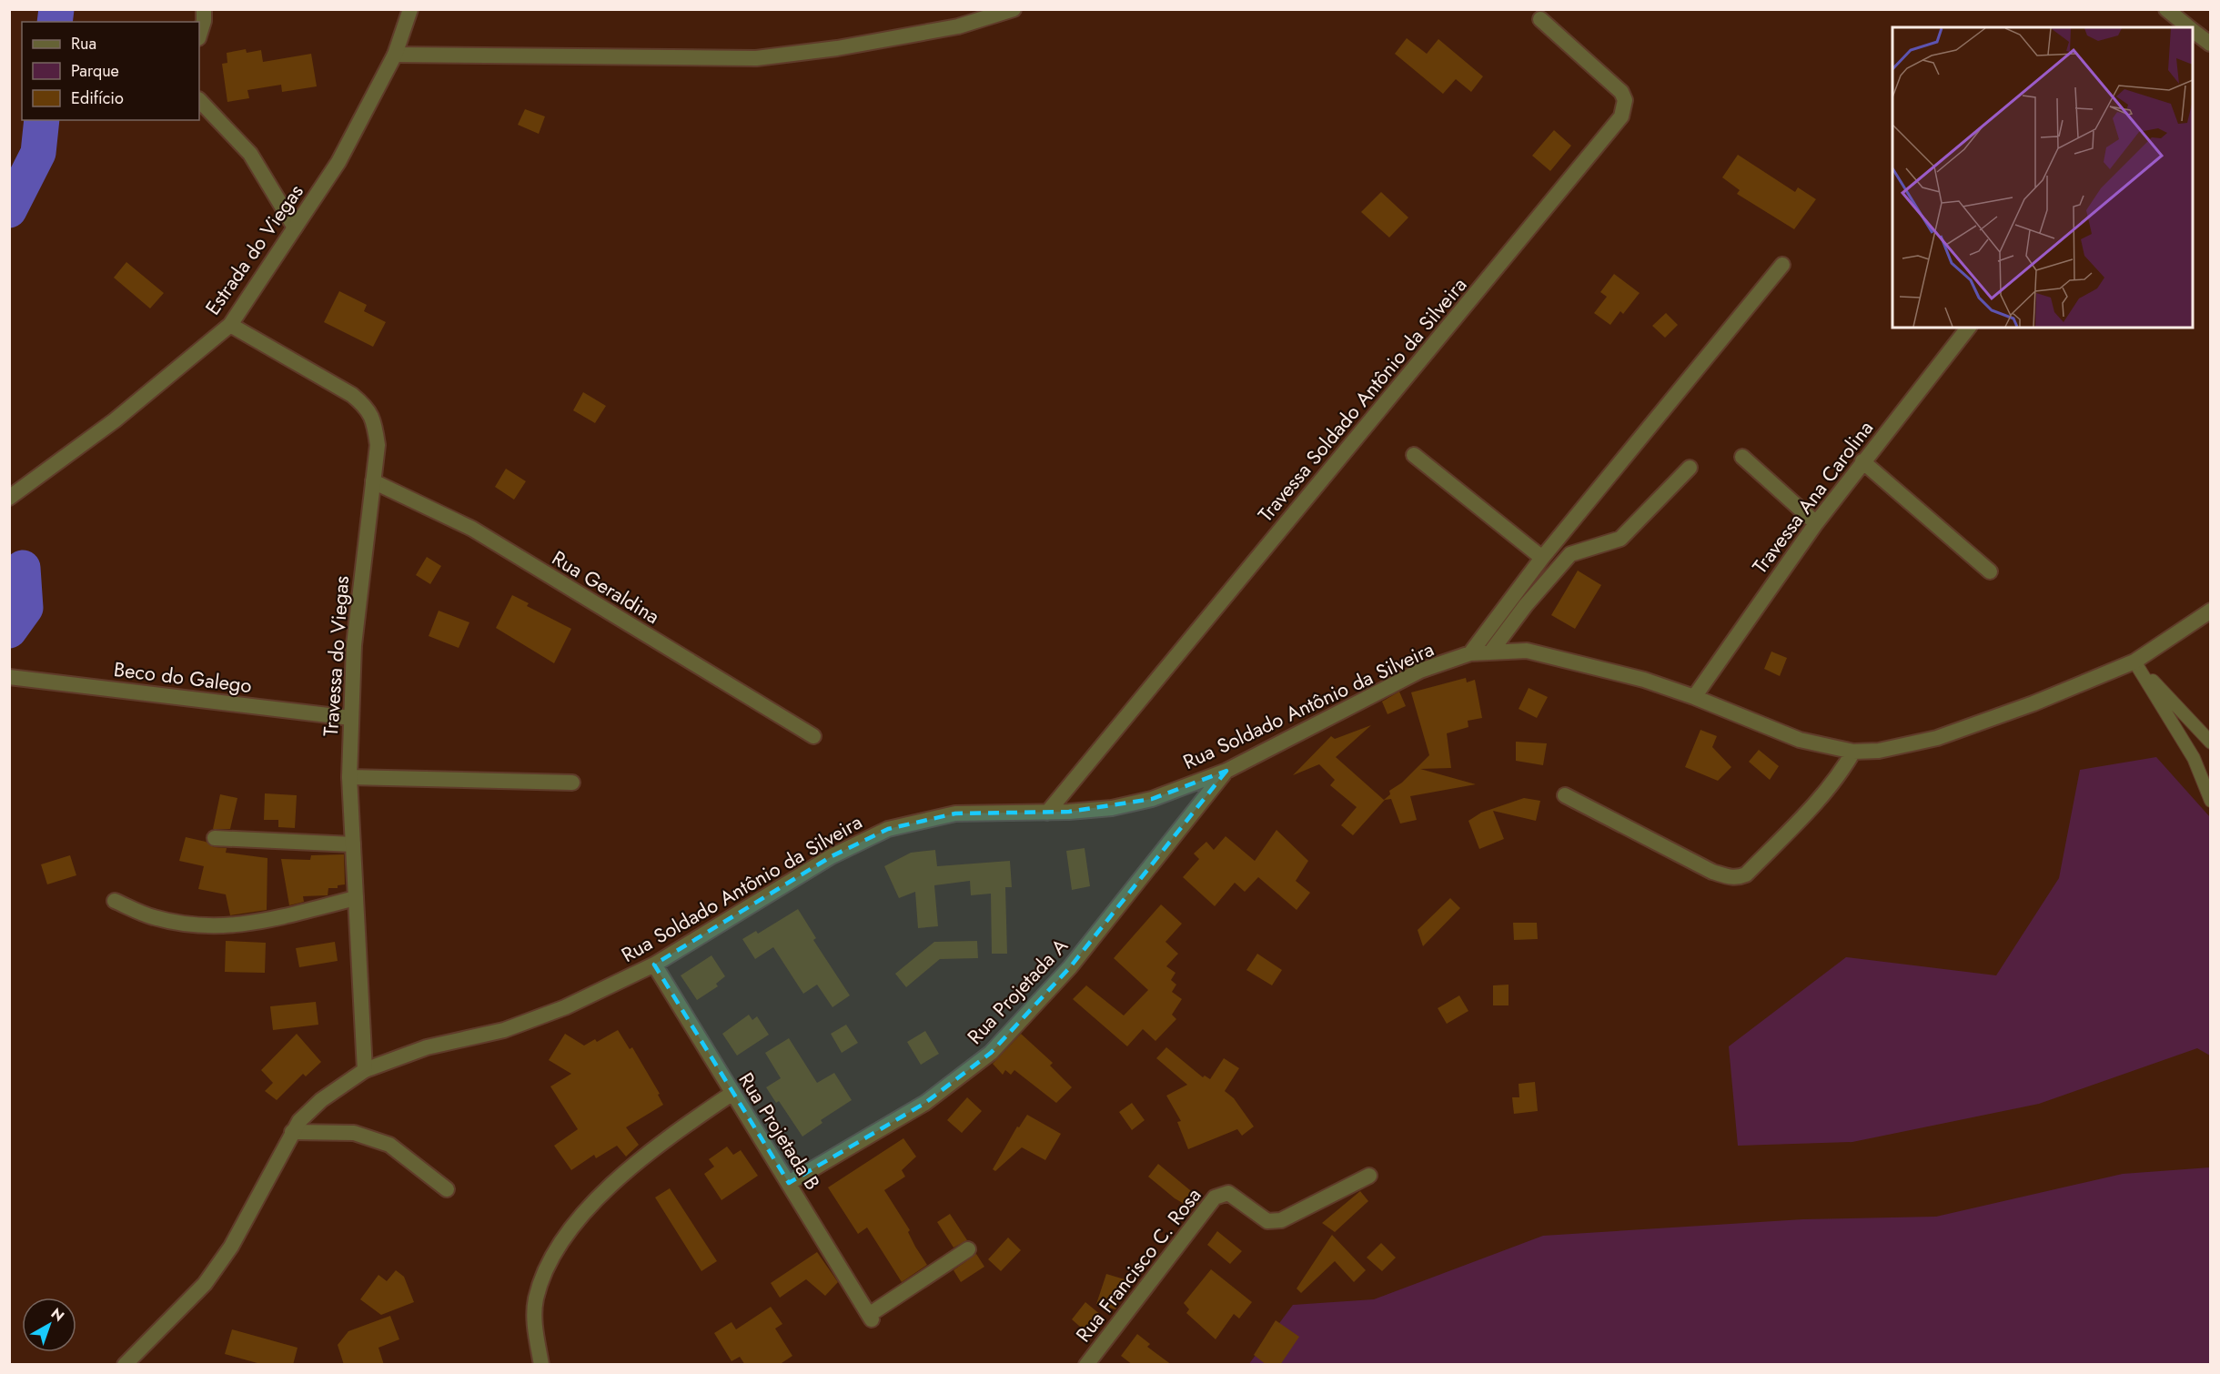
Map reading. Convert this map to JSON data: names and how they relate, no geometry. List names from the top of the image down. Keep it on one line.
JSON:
{"streets":{"street":["Estrada do Viegas","Travessa Soldado Antônio da Silveira","Travessa Ana Carolina","Rua Geraldina","Travessa do Viegas","Beco do Galego","Rua Soldado Antônio da Silveira","Rua Projetada A","Rua Projetada B","Rua Francisco C. Rosa"]},"crossings":[["Estrada do Viegas","Travessa do Viegas"],["Travessa Soldado Antônio da Silveira","Rua Soldado Antônio da Silveira"],["Travessa Ana Carolina","Rua Soldado Antônio da Silveira"],["Rua Geraldina","Travessa do Viegas"],["Travessa do Viegas","Beco do Galego"],["Travessa do Viegas","Rua Soldado Antônio da Silveira"],["Rua Soldado Antônio da Silveira","Rua Projetada A"],["Rua Soldado Antônio da Silveira","Rua Projetada B"],["Rua Projetada A","Rua Projetada B"]],"legend":["Rua","Parque","Edifício"],"north":"top right"}
